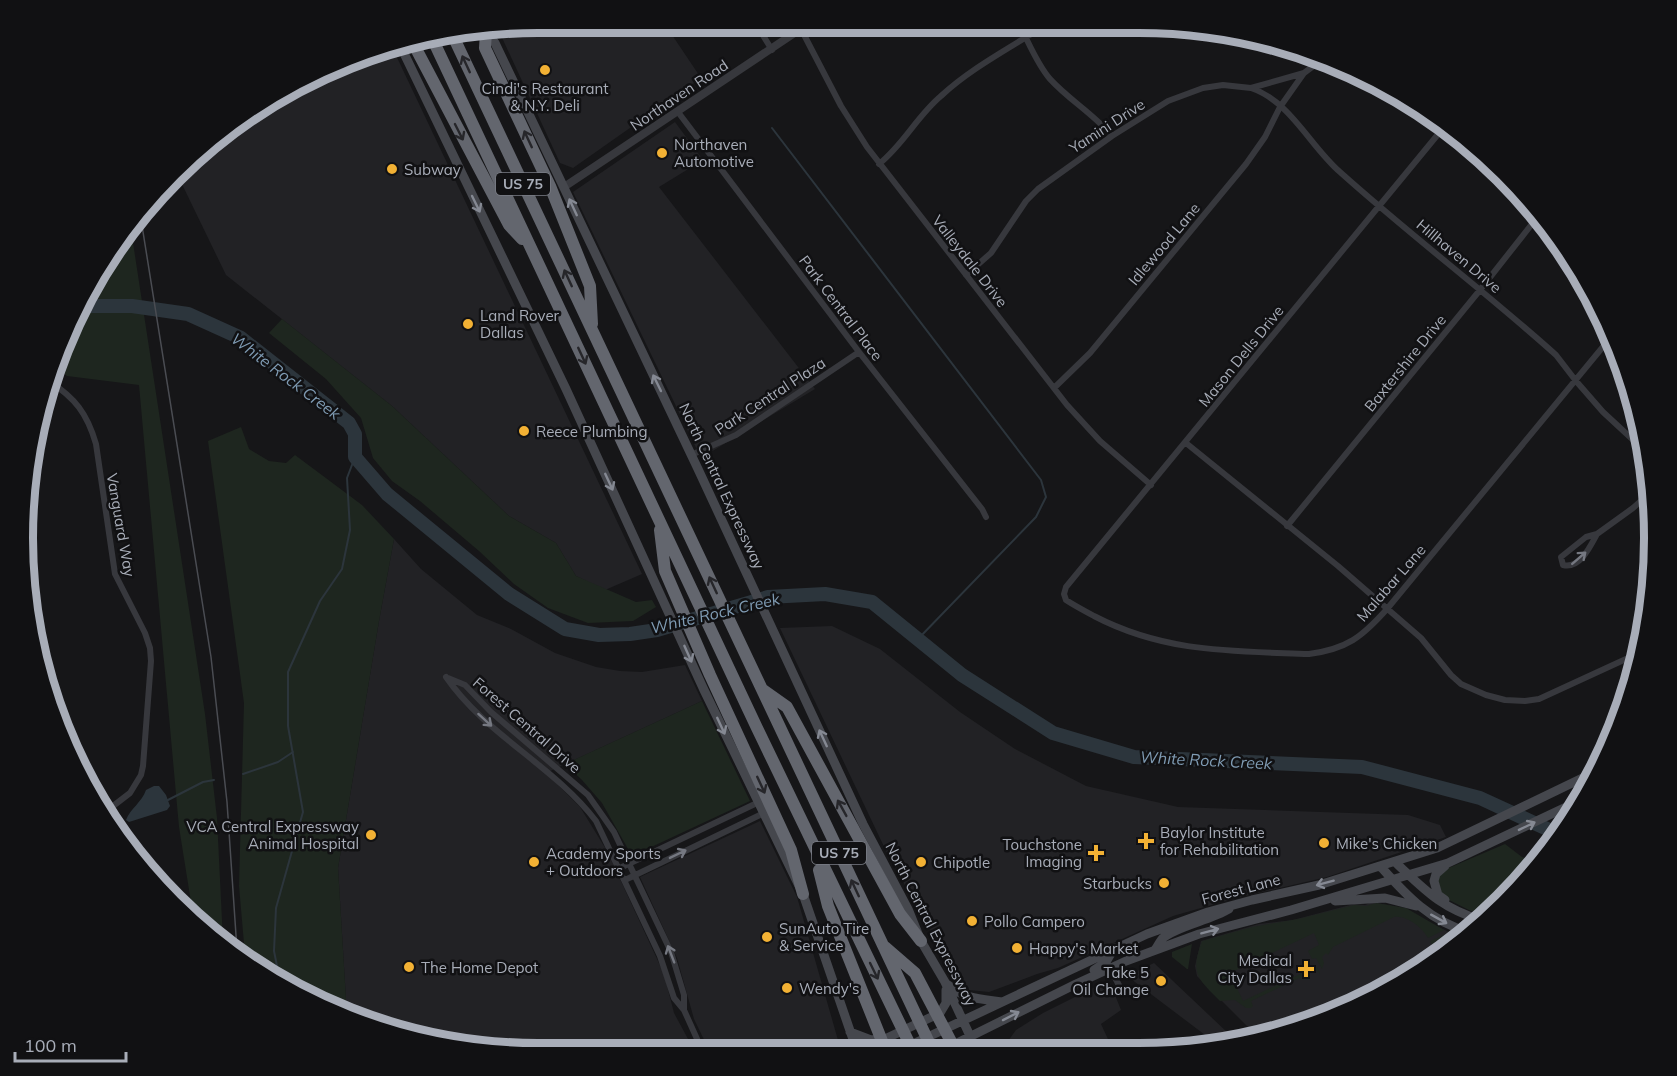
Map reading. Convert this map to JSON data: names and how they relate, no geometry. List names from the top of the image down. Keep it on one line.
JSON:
{"streets":{"highway":["US 75"],"main road":["North Central Expressway","Forest Lane"],"street":["Northaven Road","Yamini Drive","Idlewood Lane","Hillhaven Drive","Valleydale Drive","Park Central Place","Mason Dells Drive","Baxtershire Drive","Park Central Plaza","Vanguard Way","Malabar Lane","Forest Central Drive"]},"crossings":[["Northaven Road","Park Central Place"],["Northaven Road","North Central Expressway"],["Yamini Drive","Idlewood Lane"],["Yamini Drive","Hillhaven Drive"],["Yamini Drive","Valleydale Drive"],["Idlewood Lane","Hillhaven Drive"],["Idlewood Lane","Valleydale Drive"],["Hillhaven Drive","Mason Dells Drive"],["Hillhaven Drive","Baxtershire Drive"],["Hillhaven Drive","Malabar Lane"],["Valleydale Drive","Mason Dells Drive"],["Park Central Place","Park Central Plaza"],["Mason Dells Drive","Malabar Lane"],["Park Central Plaza","North Central Expressway"],["North Central Expressway","Forest Lane"]],"one_way":["North Central Expressway"],"water":["White Rock Creek"],"places":{"other":["Cindi's Restaurant & N.Y. Deli","Northaven Automotive","Subway","Land Rover Dallas","Reece Plumbing","VCA Central Expressway Animal Hospital","Mike's Chicken","Academy Sports + Outdoors","Chipotle","Starbucks","Pollo Campero","SunAuto Tire & Service","Happy's Market","The Home Depot","Take 5 Oil Change","Wendy's"],"health":["Baylor Institute for Rehabilitation","Touchstone Imaging","Medical City Dallas"]},"scale_bar":"100 m"}
